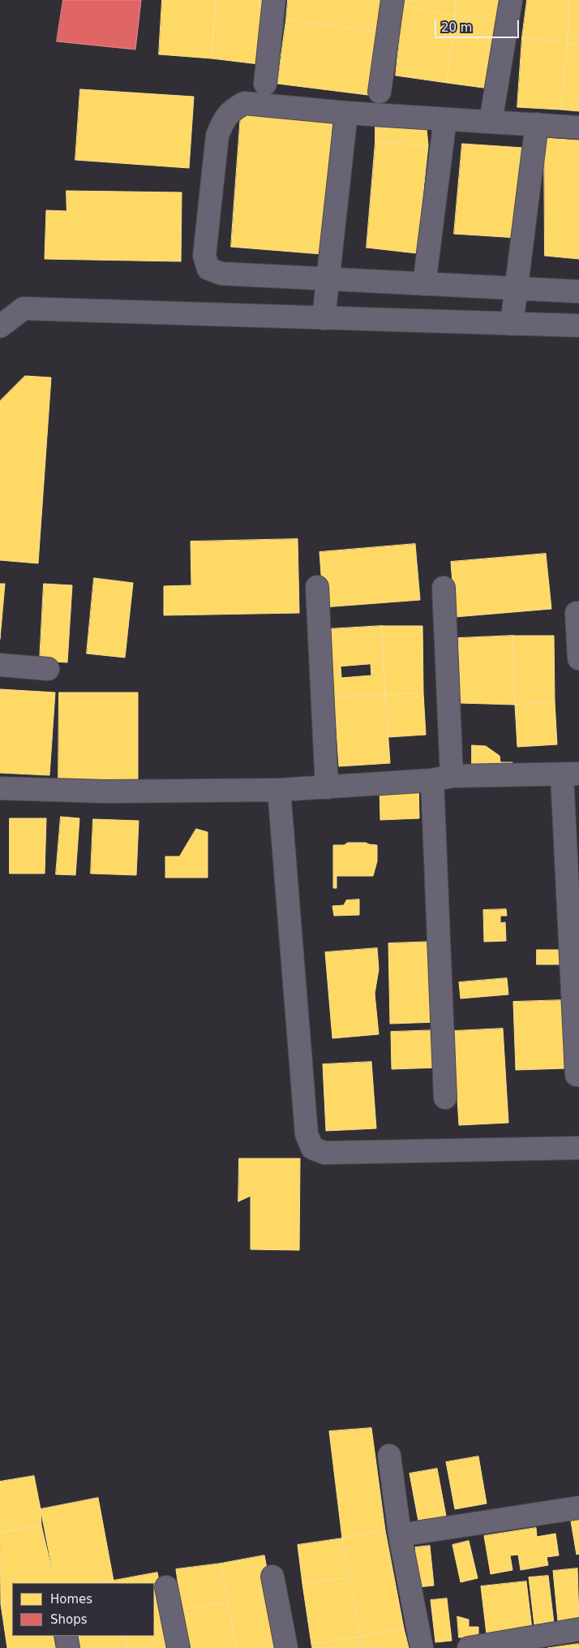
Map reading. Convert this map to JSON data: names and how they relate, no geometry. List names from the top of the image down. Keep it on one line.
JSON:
{"legend":["Homes","Shops"],"scale_bar":"20 m"}
